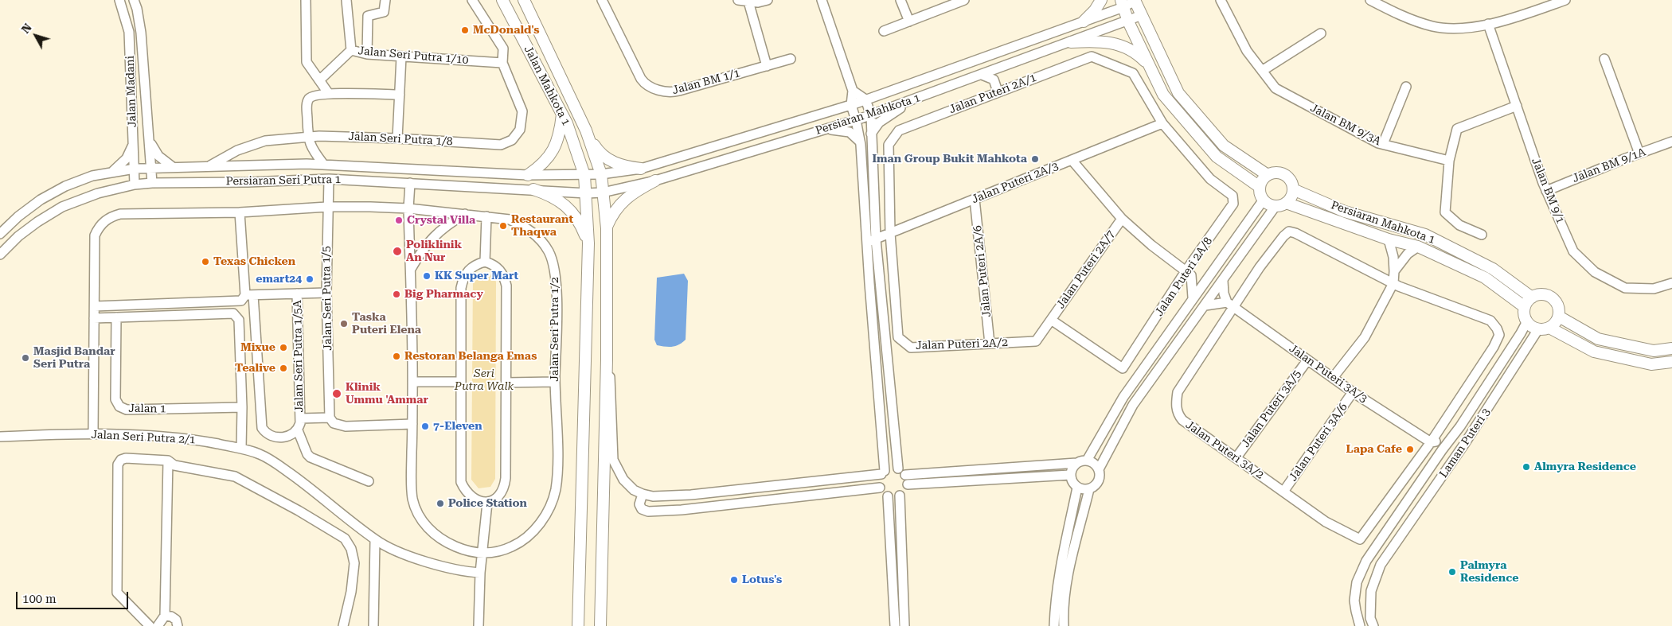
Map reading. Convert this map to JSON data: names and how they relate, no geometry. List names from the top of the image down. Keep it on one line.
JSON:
{"streets":{"main road":["Jalan Mahkota 1","Persiaran Mahkota 1"],"street":["Jalan Seri Putra 1/10","Jalan BM 1/1","Jalan Madani","Jalan Puteri 2A/1","Jalan BM 9/3A","Jalan Seri Putra 1/8","Jalan BM 9/1A","Persiaran Seri Putra 1","Jalan Puteri 2A/3","Jalan BM 9/1","Jalan Puteri 2A/7","Jalan Puteri 2A/6","Jalan Puteri 2A/8","Jalan Seri Putra 1/5","Jalan Seri Putra 1/2","Jalan Puteri 2A/2","Jalan Seri Putra 1/5A","Jalan Puteri 3A/3","Jalan 1","Jalan Puteri 3A/5","Jalan Seri Putra 2/1","Jalan Puteri 3A/6","Laman Puteri 3","Jalan Puteri 3A/2"]},"crossings":[["Jalan Seri Putra 1/10","Jalan Seri Putra 1/8"],["Jalan Mahkota 1","Persiaran Mahkota 1"],["Jalan Mahkota 1","Persiaran Seri Putra 1"],["Jalan Madani","Persiaran Seri Putra 1"],["Jalan Puteri 2A/1","Jalan Puteri 2A/3"],["Jalan Puteri 2A/1","Jalan Puteri 2A/8"],["Jalan Puteri 2A/1","Jalan Puteri 2A/2"],["Persiaran Mahkota 1","Persiaran Seri Putra 1"],["Persiaran Mahkota 1","Laman Puteri 3"],["Jalan Seri Putra 1/8","Persiaran Seri Putra 1"],["Jalan BM 9/1A","Jalan BM 9/1"],["Persiaran Seri Putra 1","Jalan Seri Putra 1/5"],["Jalan Puteri 2A/3","Jalan Puteri 2A/6"],["Jalan Puteri 2A/3","Jalan Puteri 2A/8"],["Jalan Puteri 2A/3","Jalan Puteri 2A/2"],["Jalan Puteri 2A/7","Jalan Puteri 2A/8"],["Jalan Puteri 2A/7","Jalan Puteri 2A/2"],["Jalan Puteri 2A/6","Jalan Puteri 2A/2"],["Jalan Puteri 2A/8","Jalan Puteri 2A/2"],["Jalan Seri Putra 1/5","Jalan Seri Putra 1/2"],["Jalan Seri Putra 1/2","Jalan Seri Putra 2/1"],["Jalan Puteri 3A/3","Jalan Puteri 3A/5"],["Jalan Puteri 3A/3","Jalan Puteri 3A/6"],["Jalan Puteri 3A/3","Jalan Puteri 3A/2"],["Jalan Puteri 3A/5","Jalan Puteri 3A/2"],["Jalan Puteri 3A/6","Jalan Puteri 3A/2"]],"parks":["Seri Putra Walk"],"places":["McDonald's","Iman Group Bukit Mahkota","Crystal Villa","Restaurant Thaqwa","Poliklinik An Nur","Texas Chicken","KK Super Mart","emart24","Big Pharmacy","Taska Puteri Elena","Mixue","Restoran Belanga Emas","Masjid Bandar Seri Putra","Tealive","Klinik Ummu 'Ammar","7-Eleven","Lapa Cafe","Almyra Residence","Police Station","Palmyra Residence","Lotus's"],"scale_bar":"100 m","north":"top left"}
